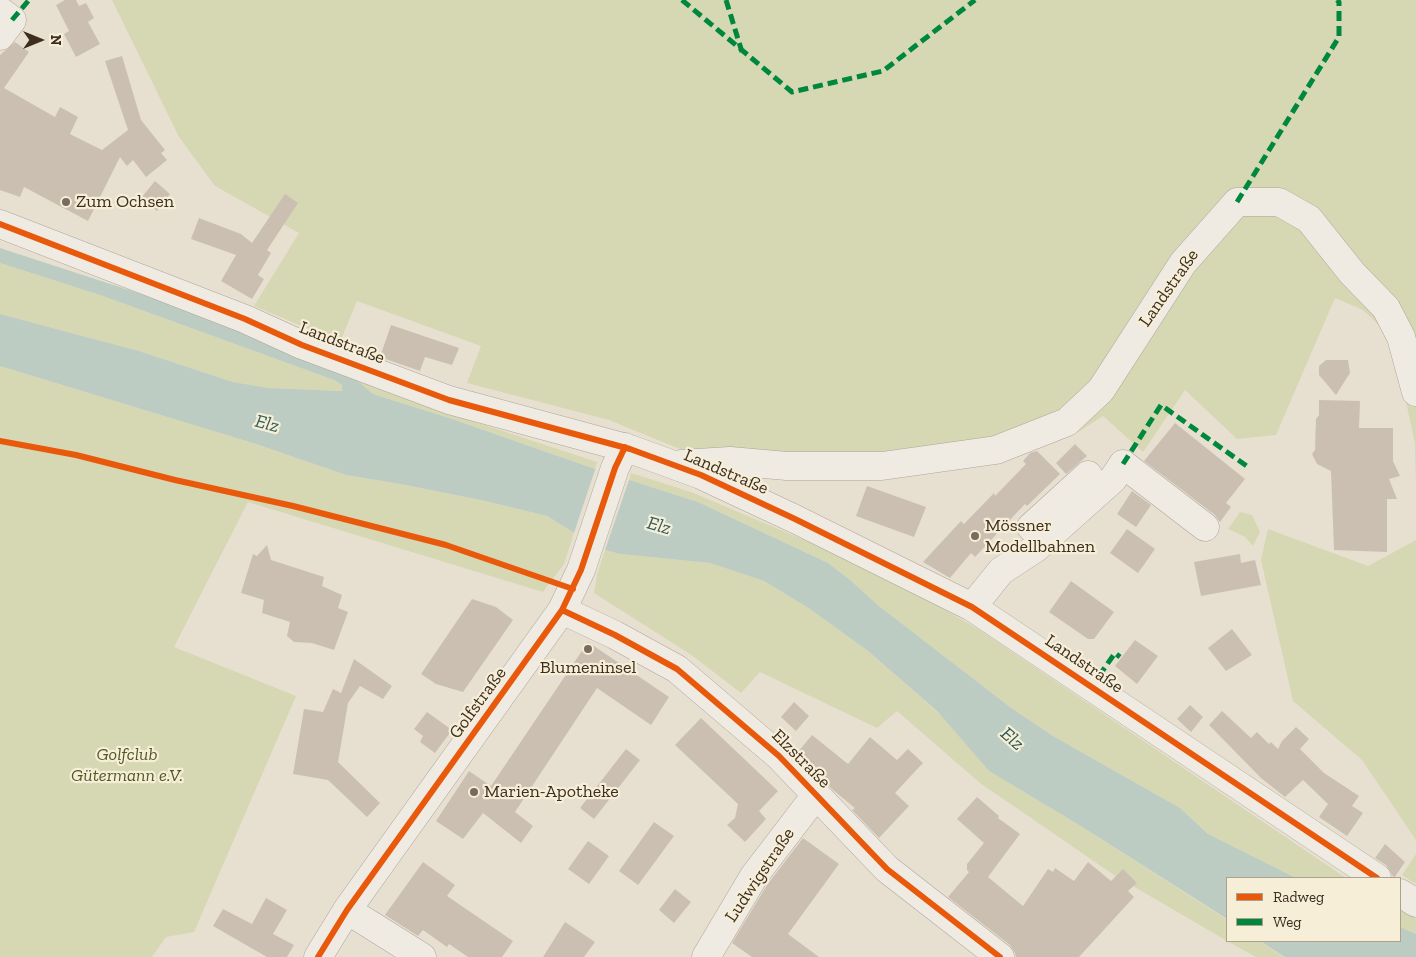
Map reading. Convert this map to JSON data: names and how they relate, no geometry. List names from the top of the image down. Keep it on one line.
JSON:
{"streets":{"street":["Landstraße","Golfstraße","Elzstraße","Ludwigstraße"]},"crossings":[["Landstraße","Golfstraße"],["Golfstraße","Elzstraße"],["Elzstraße","Ludwigstraße"]],"water":["Elz"],"parks":["Golfclub Gütermann e.V."],"places":["Zum Ochsen","Mössner Modellbahnen","Blumeninsel","Marien-Apotheke"],"legend":["Radweg","Weg"],"north":"right"}
